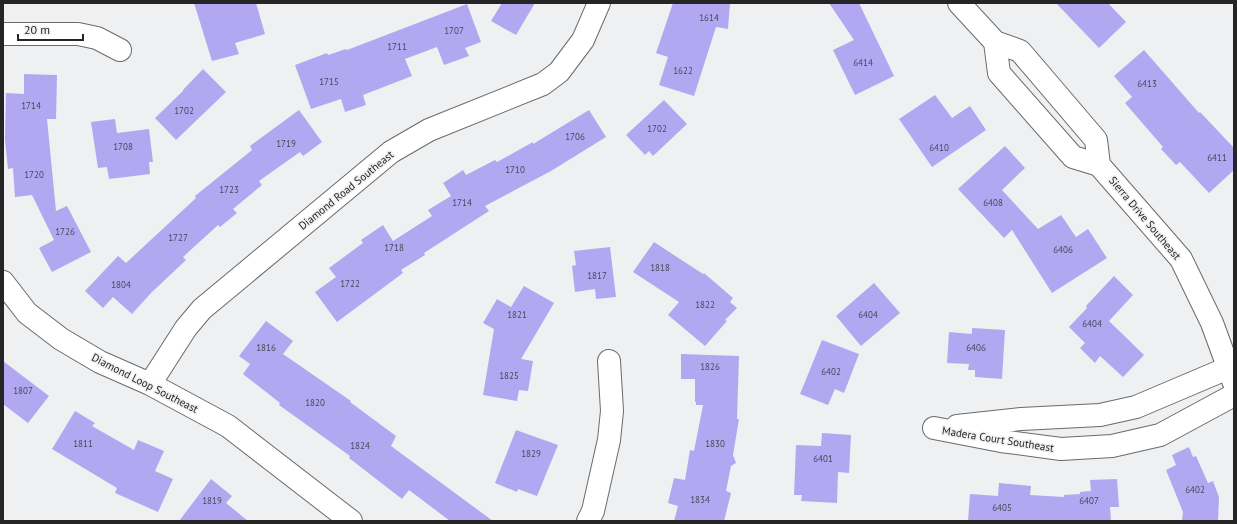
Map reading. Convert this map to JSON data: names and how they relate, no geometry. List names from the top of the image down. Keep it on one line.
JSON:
{"streets":{"street":["Diamond Road Southeast","Sierra Drive Southeast","Diamond Loop Southeast","Madera Court Southeast"]},"crossings":[["Diamond Road Southeast","Diamond Loop Southeast"],["Sierra Drive Southeast","Madera Court Southeast"]],"house_numbers":["1614","1707","1711","6414","1622","1715","6413","1714","1702","1702","1706","1719","1708","6410","6411","1710","1720","1723","1714","6408","1726","1727","1718","6406","1818","1817","1722","1804","1822","1821","6404","6404","1816","6406","1826","6402","1825","1807","1820","1811","1830","1824","1829","6401","6402","1834","1819","6407","6405"],"scale_bar":"20 m"}
